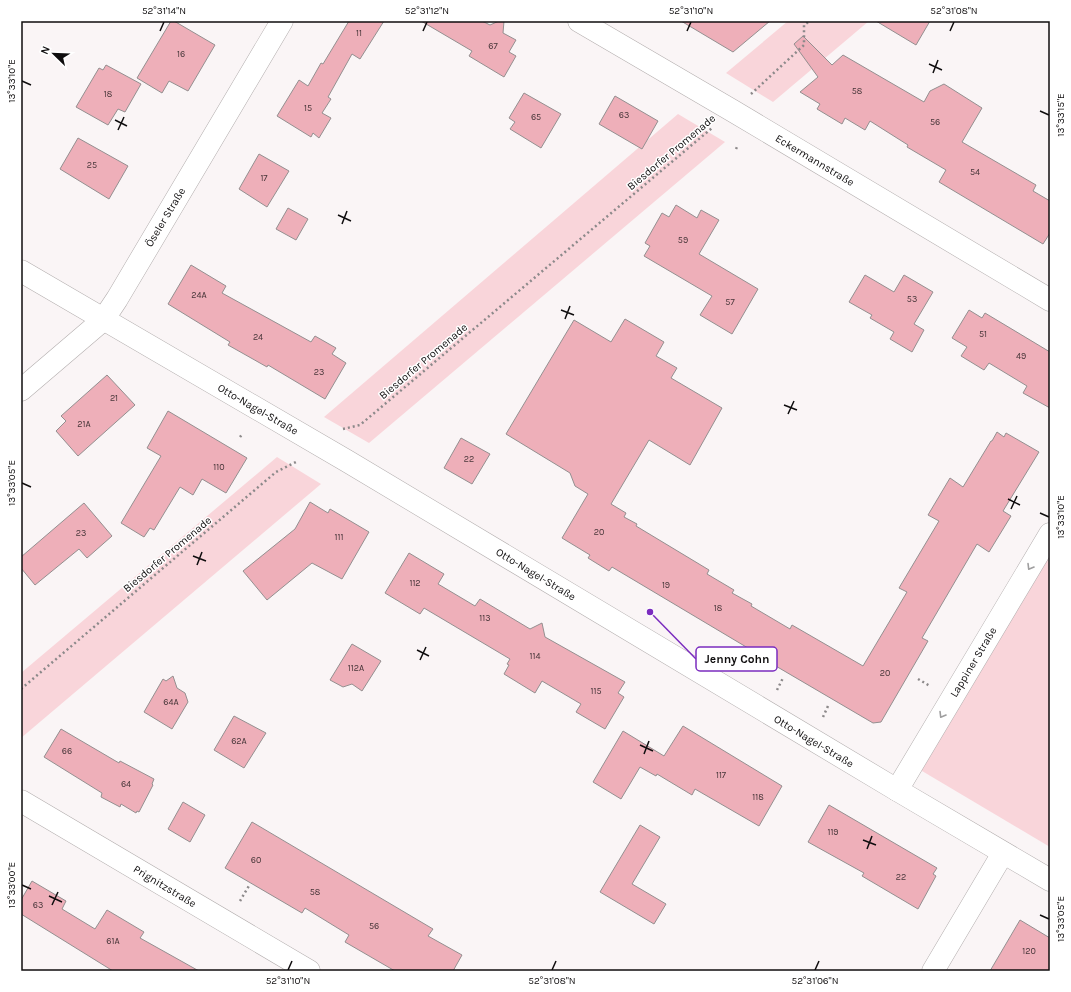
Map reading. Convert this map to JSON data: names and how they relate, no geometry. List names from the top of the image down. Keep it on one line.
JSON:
{"streets":{"street":["Eckermannstraße","Öseler Straße","Otto-Nagel-Straße","Lappiner Straße","Prignitzstraße"],"path":["Biesdorfer Promenade"]},"crossings":[["Biesdorfer Promenade","Eckermannstraße"],["Biesdorfer Promenade","Otto-Nagel-Straße"],["Öseler Straße","Otto-Nagel-Straße"],["Otto-Nagel-Straße","Lappiner Straße"]],"one_way":["Lappiner Straße"],"places":["Jenny Cohn"],"house_numbers":["11","67","16","58","18","15","63","65","56","25","54","17","59","24A","53","57","51","24","49","23","21","21A","22","110","20","23","111","112","19","18","113","114","112A","20","115","64A","62A","66","117","64","118","119","60","22","58","63","56","61A","120"],"north":"top left","coordinates":["52°31'14\"N","52°31'12\"N","52°31'10\"N","52°31'08\"N","13°33'10\"E","13°33'15\"E","13°33'05\"E","13°33'00\"E","52°31'06\"N"]}
